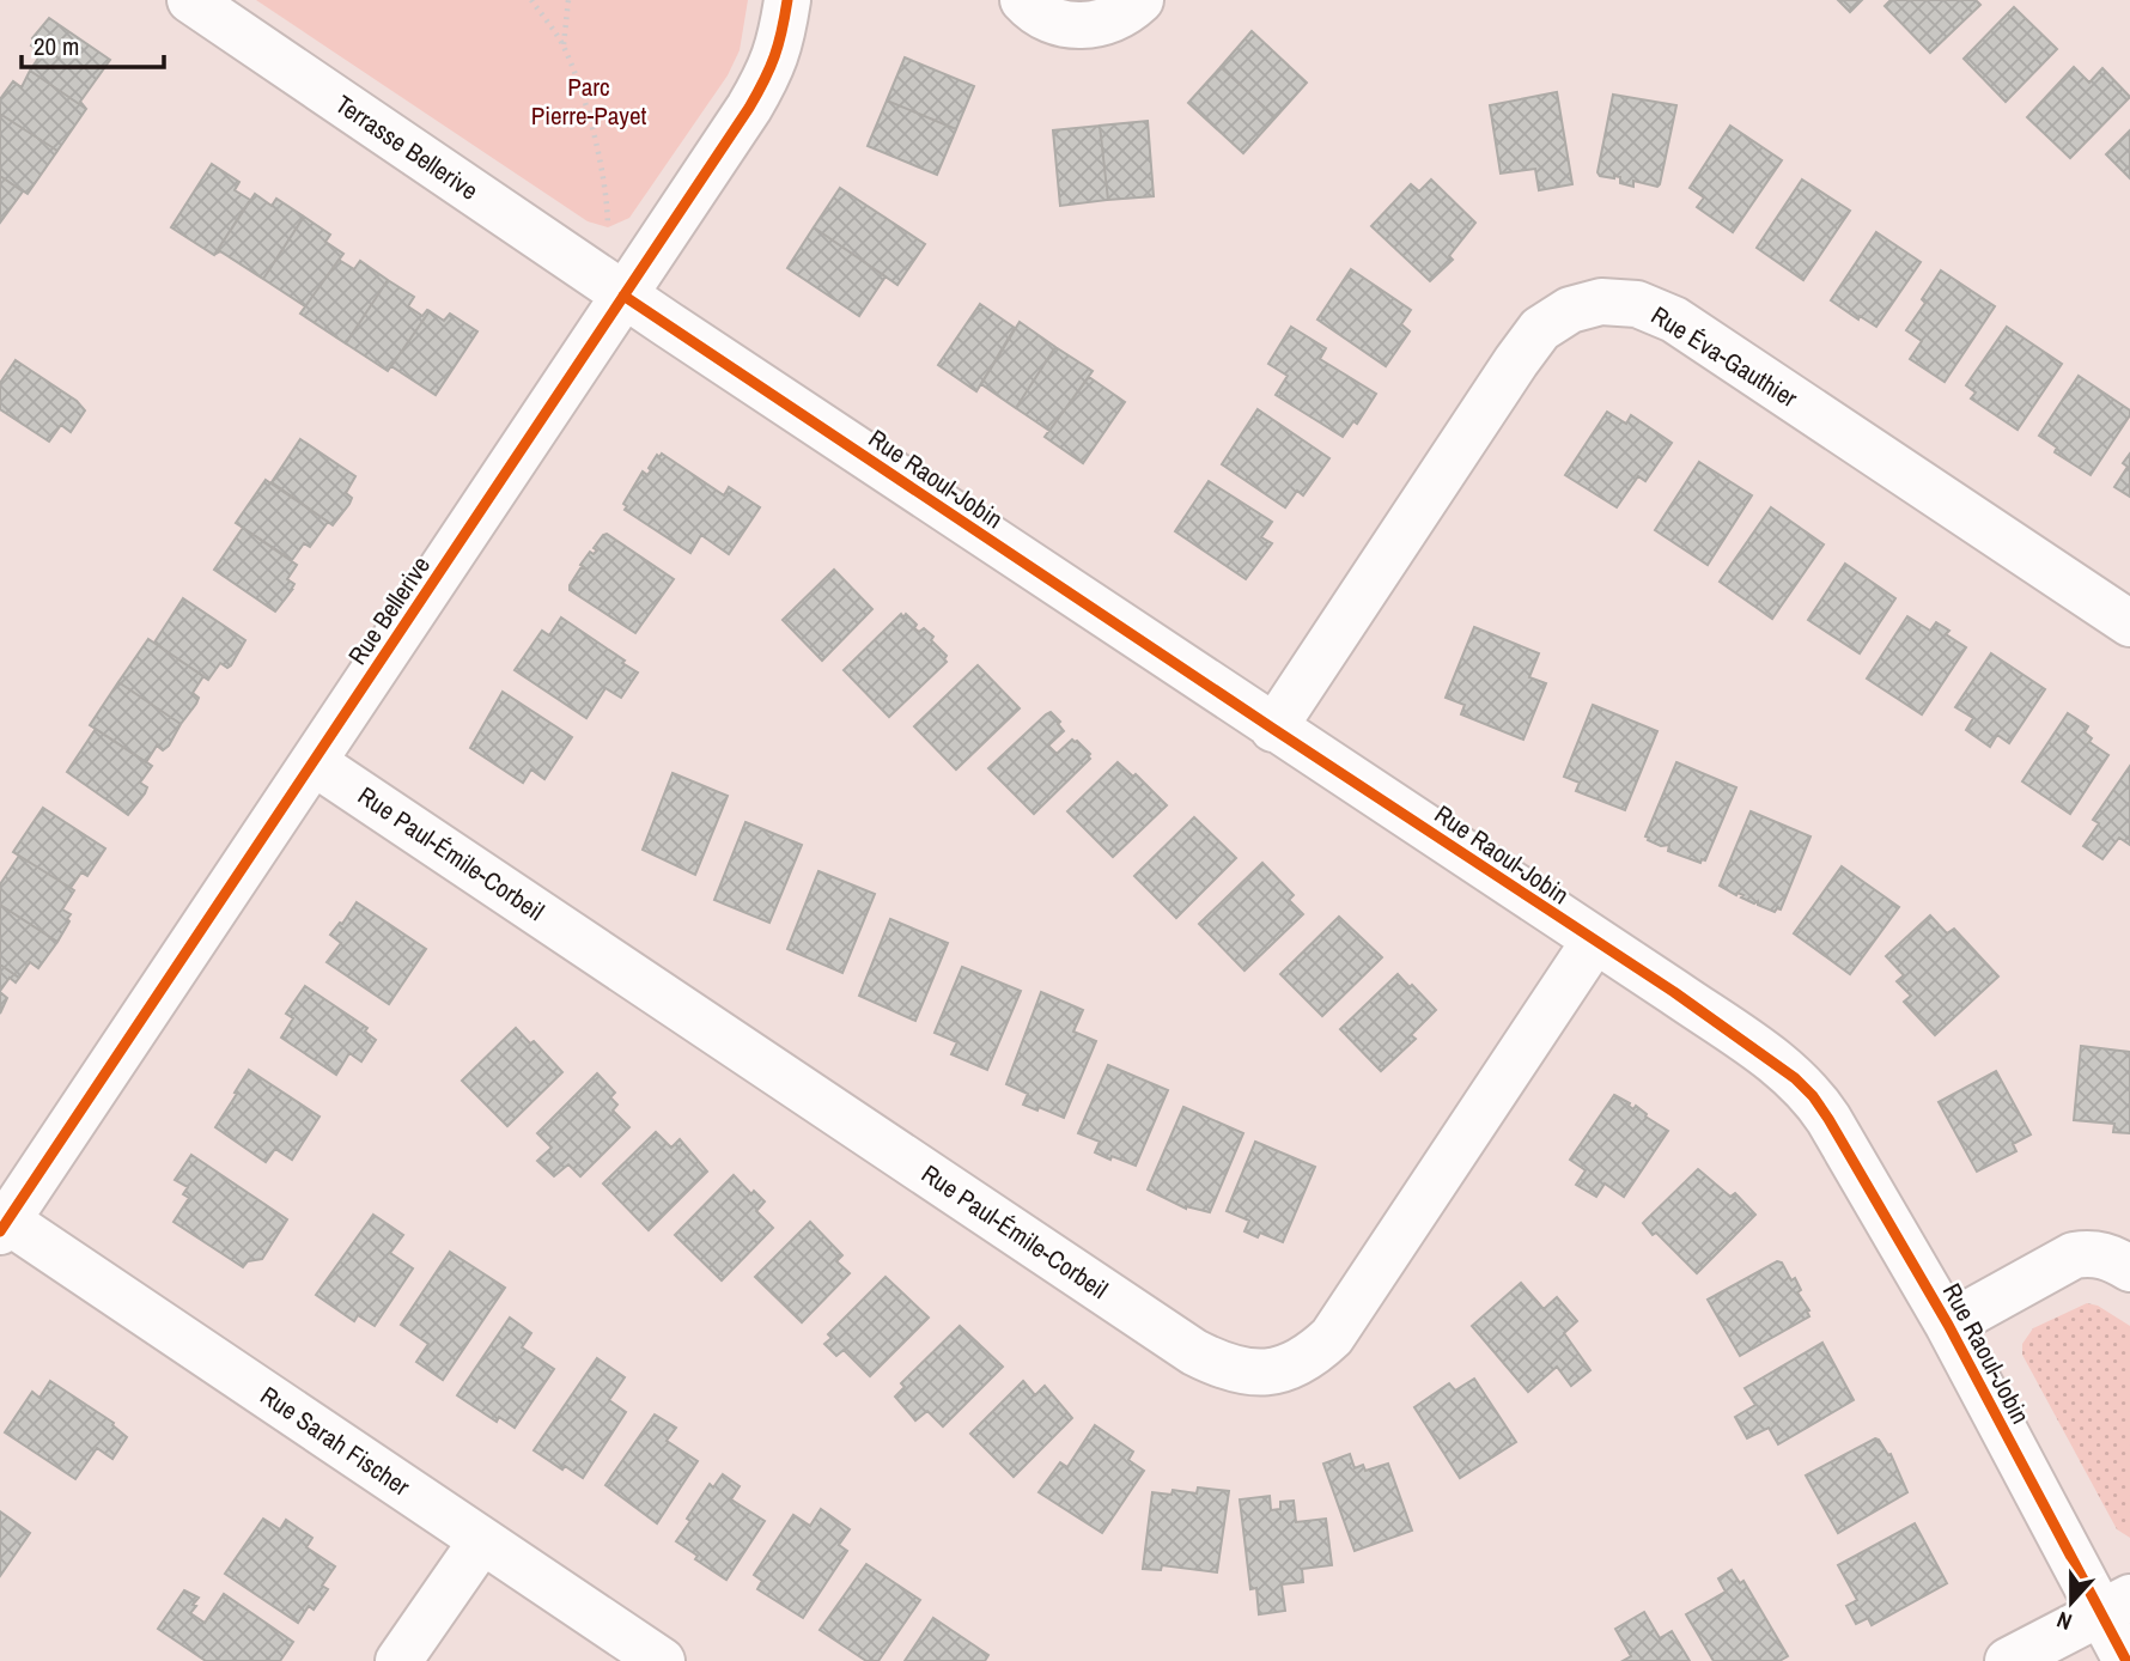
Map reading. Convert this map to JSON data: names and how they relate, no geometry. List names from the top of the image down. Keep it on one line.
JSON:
{"streets":{"street":["Terrasse Bellerive","Rue Éva-Gauthier","Rue Raoul-Jobin","Rue Bellerive","Rue Paul-Émile-Corbeil","Rue Sarah Fischer"]},"crossings":[["Terrasse Bellerive","Rue Raoul-Jobin"],["Terrasse Bellerive","Rue Bellerive"],["Rue Éva-Gauthier","Rue Raoul-Jobin"],["Rue Raoul-Jobin","Rue Bellerive"],["Rue Raoul-Jobin","Rue Paul-Émile-Corbeil"],["Rue Bellerive","Rue Paul-Émile-Corbeil"],["Rue Bellerive","Rue Sarah Fischer"]],"parks":["Parc Pierre-Payet"],"scale_bar":"20 m","north":"bottom"}
